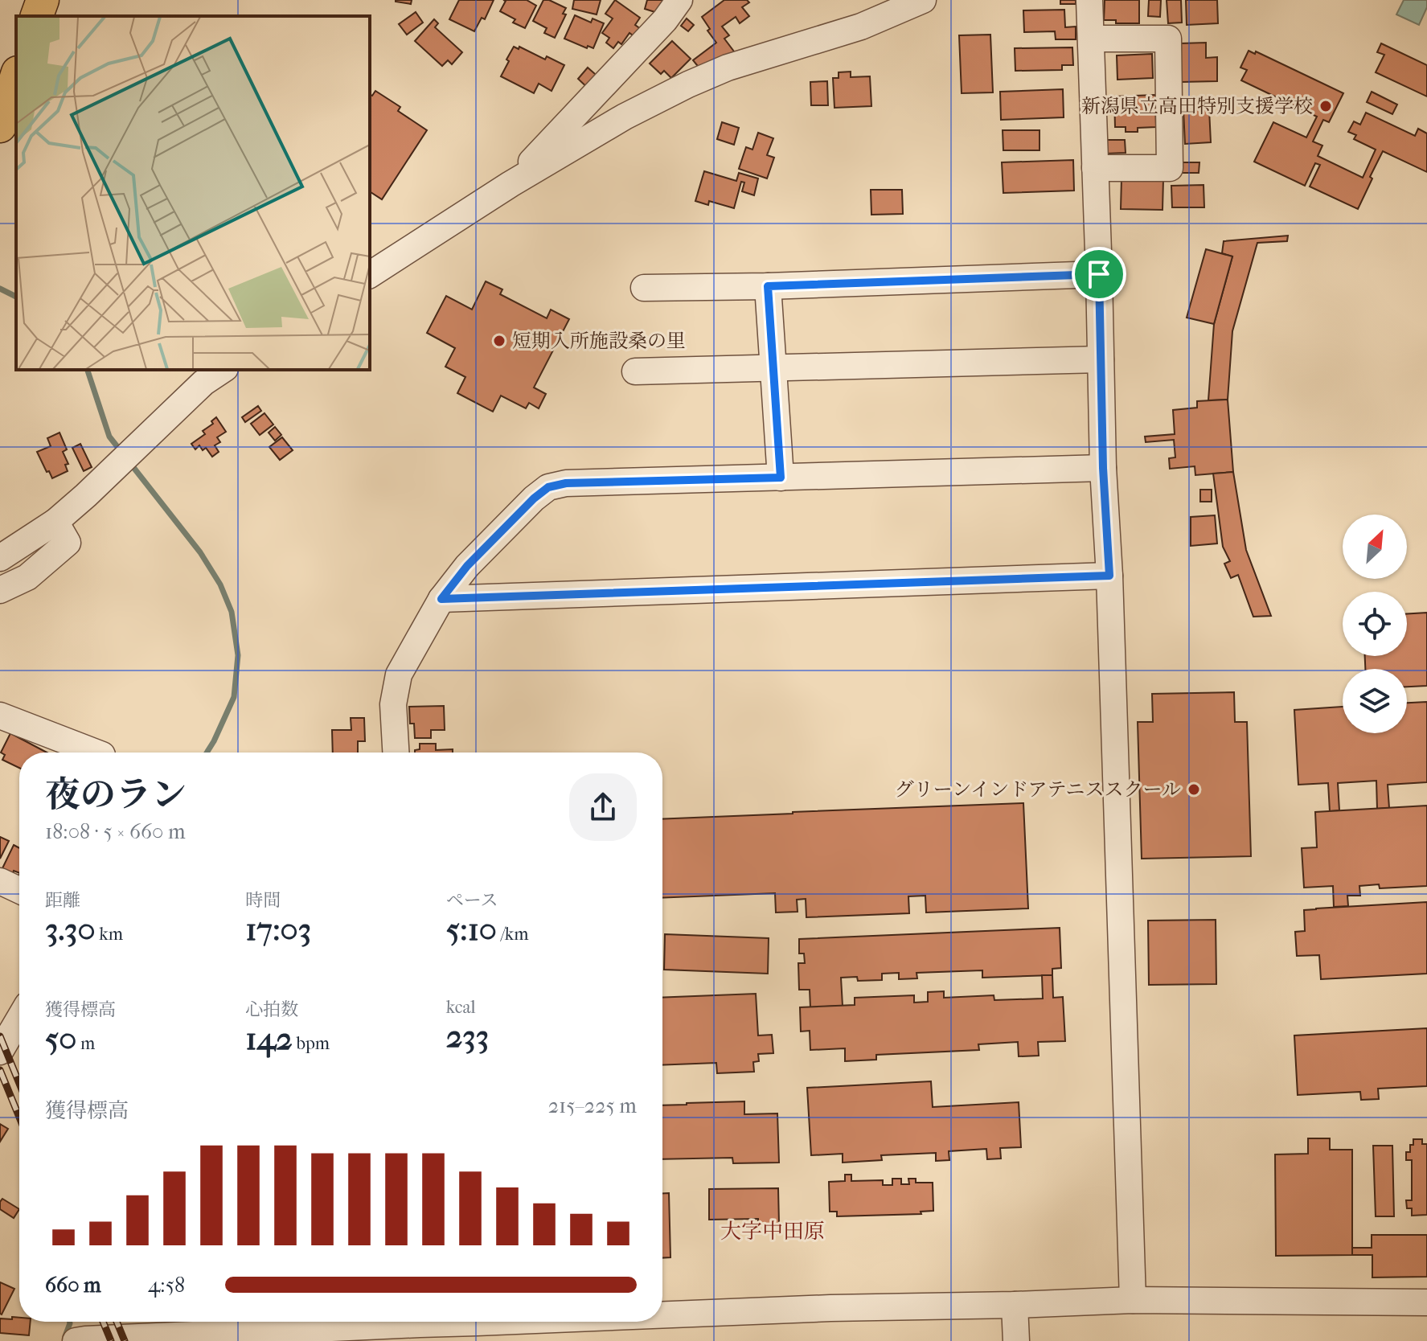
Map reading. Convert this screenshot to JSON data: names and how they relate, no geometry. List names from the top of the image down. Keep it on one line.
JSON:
{"districts":["大字中田原"],"places":["新潟県立高田特別支援学校","短期入所施設桑の里","グリーンインドアテニススクール"],"north":"top right","page":{"heading":["夜のラン","18:08 · 5 × 660 m"],"stats":[["距離","3.30 km"],["時間","17:03"],["ペース","5:10 /km"],["獲得標高","50 m"],["心拍数","142 bpm"],["kcal","233"]],"chart":["獲得標高","215–225 m"],"list":[{"name":"660 m","note":"4:58"}]}}
